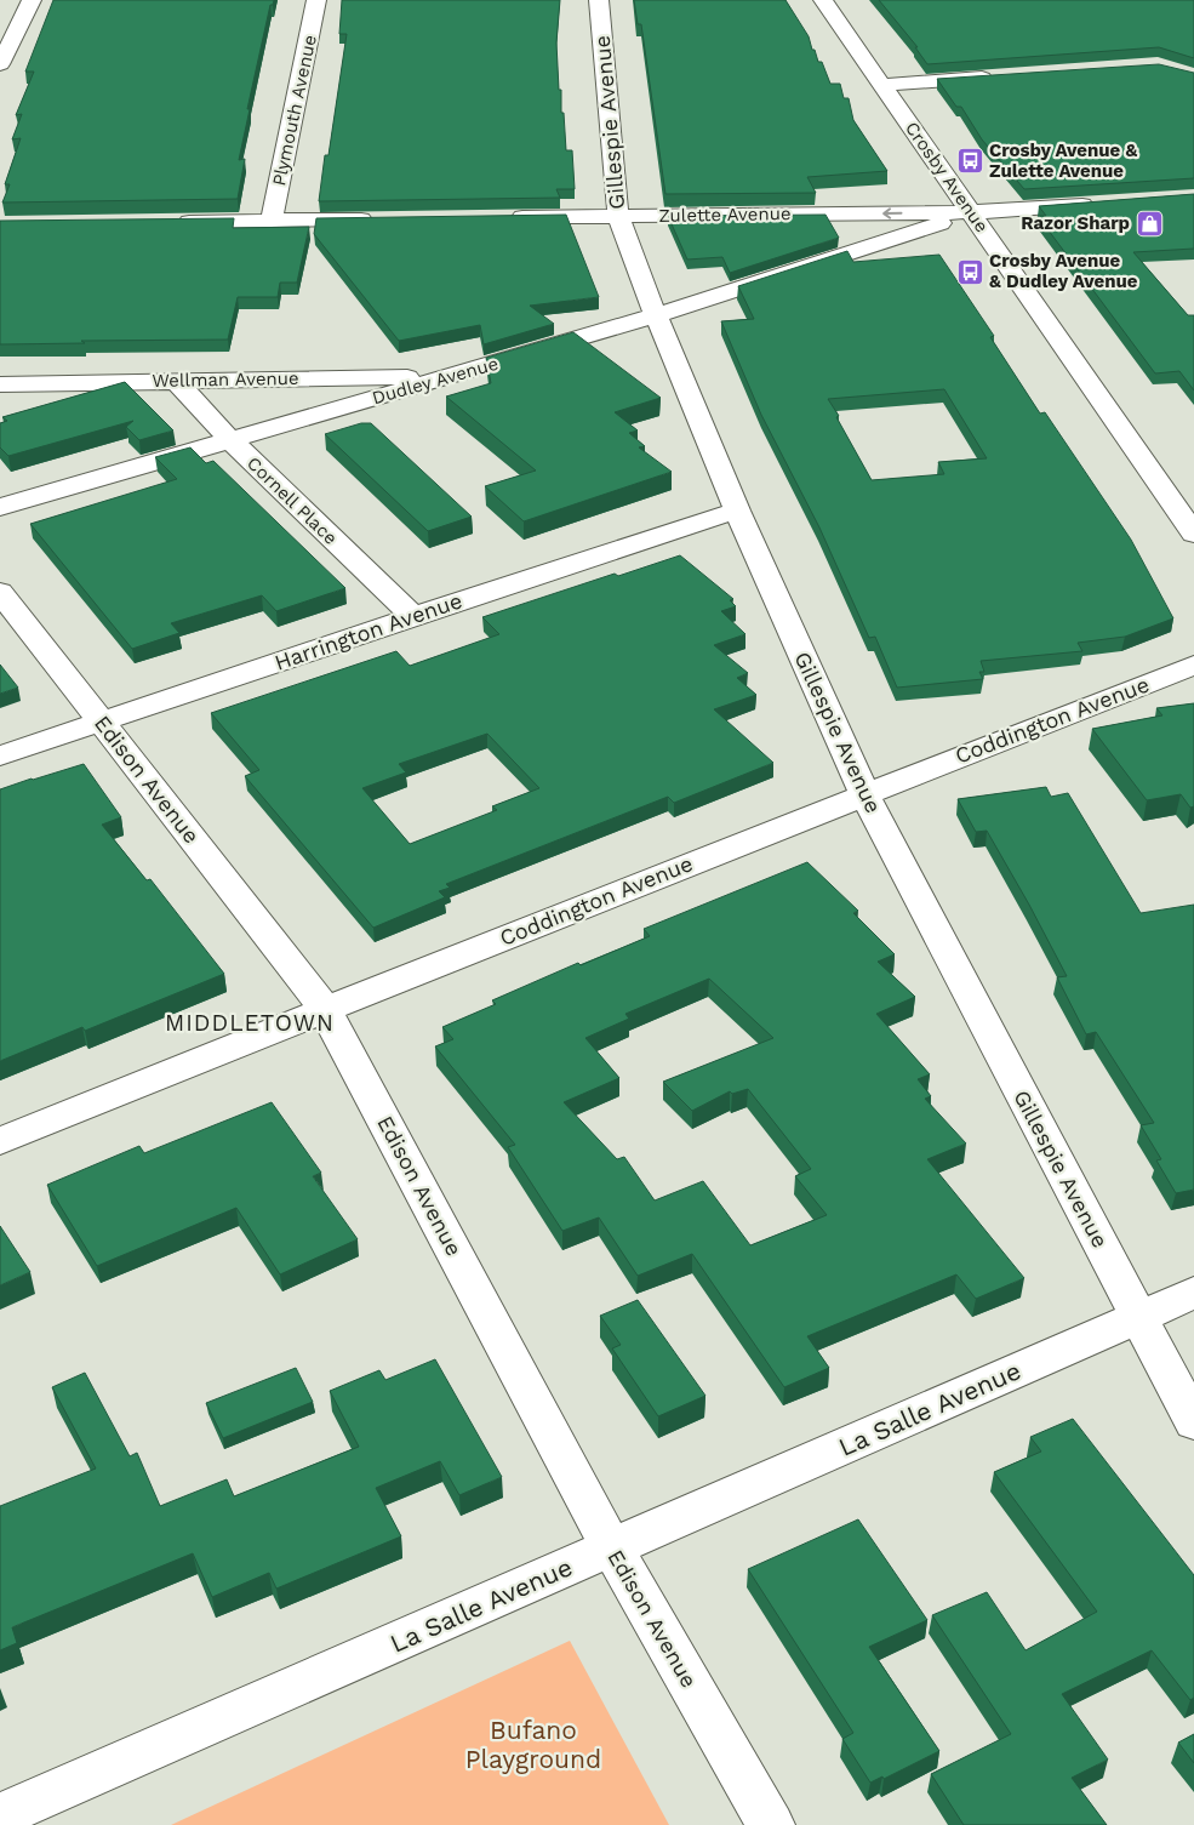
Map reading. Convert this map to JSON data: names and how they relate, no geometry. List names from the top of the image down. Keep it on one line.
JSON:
{"streets":{"street":["Plymouth Avenue","Gillespie Avenue","Crosby Avenue","Zulette Avenue","Wellman Avenue","Dudley Avenue","Cornell Place","Harrington Avenue","Coddington Avenue","Edison Avenue","La Salle Avenue"]},"crossings":[["Gillespie Avenue","Zulette Avenue"],["Gillespie Avenue","Dudley Avenue"],["Gillespie Avenue","Harrington Avenue"],["Gillespie Avenue","Coddington Avenue"],["Gillespie Avenue","La Salle Avenue"],["Crosby Avenue","Zulette Avenue"],["Crosby Avenue","Dudley Avenue"],["Zulette Avenue","Dudley Avenue"],["Wellman Avenue","Dudley Avenue"],["Wellman Avenue","Cornell Place"],["Dudley Avenue","Cornell Place"],["Cornell Place","Harrington Avenue"],["Harrington Avenue","Edison Avenue"],["Coddington Avenue","Edison Avenue"],["Edison Avenue","La Salle Avenue"]],"one_way":["Zulette Avenue"],"districts":["MIDDLETOWN"],"parks":["Bufano Playground"],"places":{"bus stop":["Crosby Avenue & Zulette Avenue","Crosby Avenue & Dudley Avenue"],"shop":["Razor Sharp"]}}
